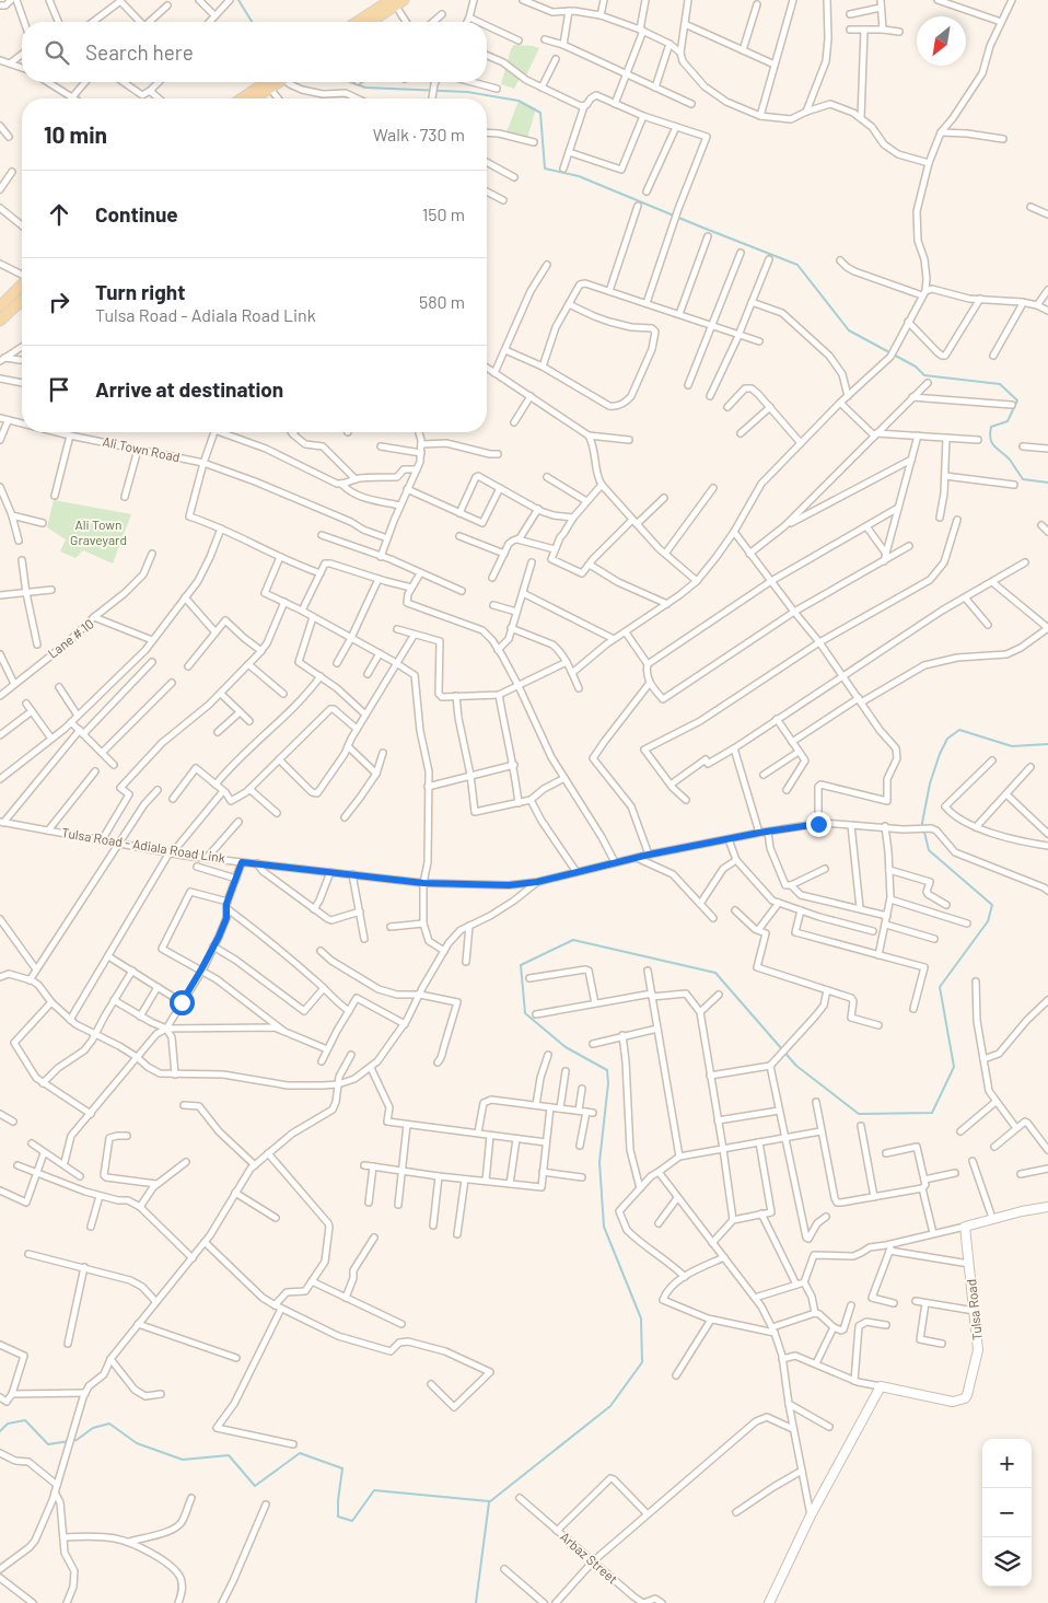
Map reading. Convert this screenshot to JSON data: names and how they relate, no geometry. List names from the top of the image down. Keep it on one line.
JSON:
{"streets":{"main road":["Tulsa Road"],"street":["Ali Town Road","Lane # 10","Tulsa Road - Adiala Road Link","Arbaz Street"]},"parks":["Ali Town Graveyard"],"north":"bottom left","page":{"search":"Search here","heading":["10 min","Walk · 730 m"],"list":[["Continue","150 m"],["Turn right","Tulsa Road - Adiala Road Link","580 m"],"Arrive at destination"],"map_buttons":["+","−"]}}
